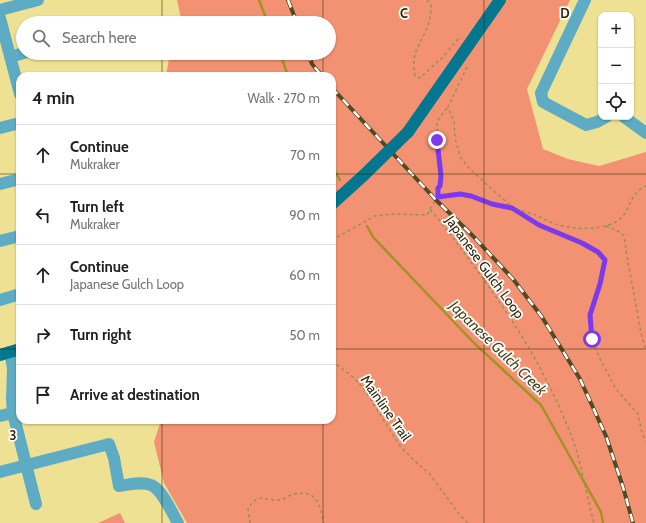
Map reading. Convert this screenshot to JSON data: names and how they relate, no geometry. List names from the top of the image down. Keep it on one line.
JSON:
{"streets":{"path":["Japanese Gulch Loop","Mainline Trail"]},"water":["Japanese Gulch Creek"],"page":{"map_buttons":["+","−"],"search":"Search here","heading":["4 min","Walk · 270 m"],"list":[["Continue","Mukraker","70 m"],["Turn left","Mukraker","90 m"],["Continue","Japanese Gulch Loop","60 m"],["Turn right","50 m"],"Arrive at destination"]},"grid":{"columns":["C","D"],"rows":["3"]}}
